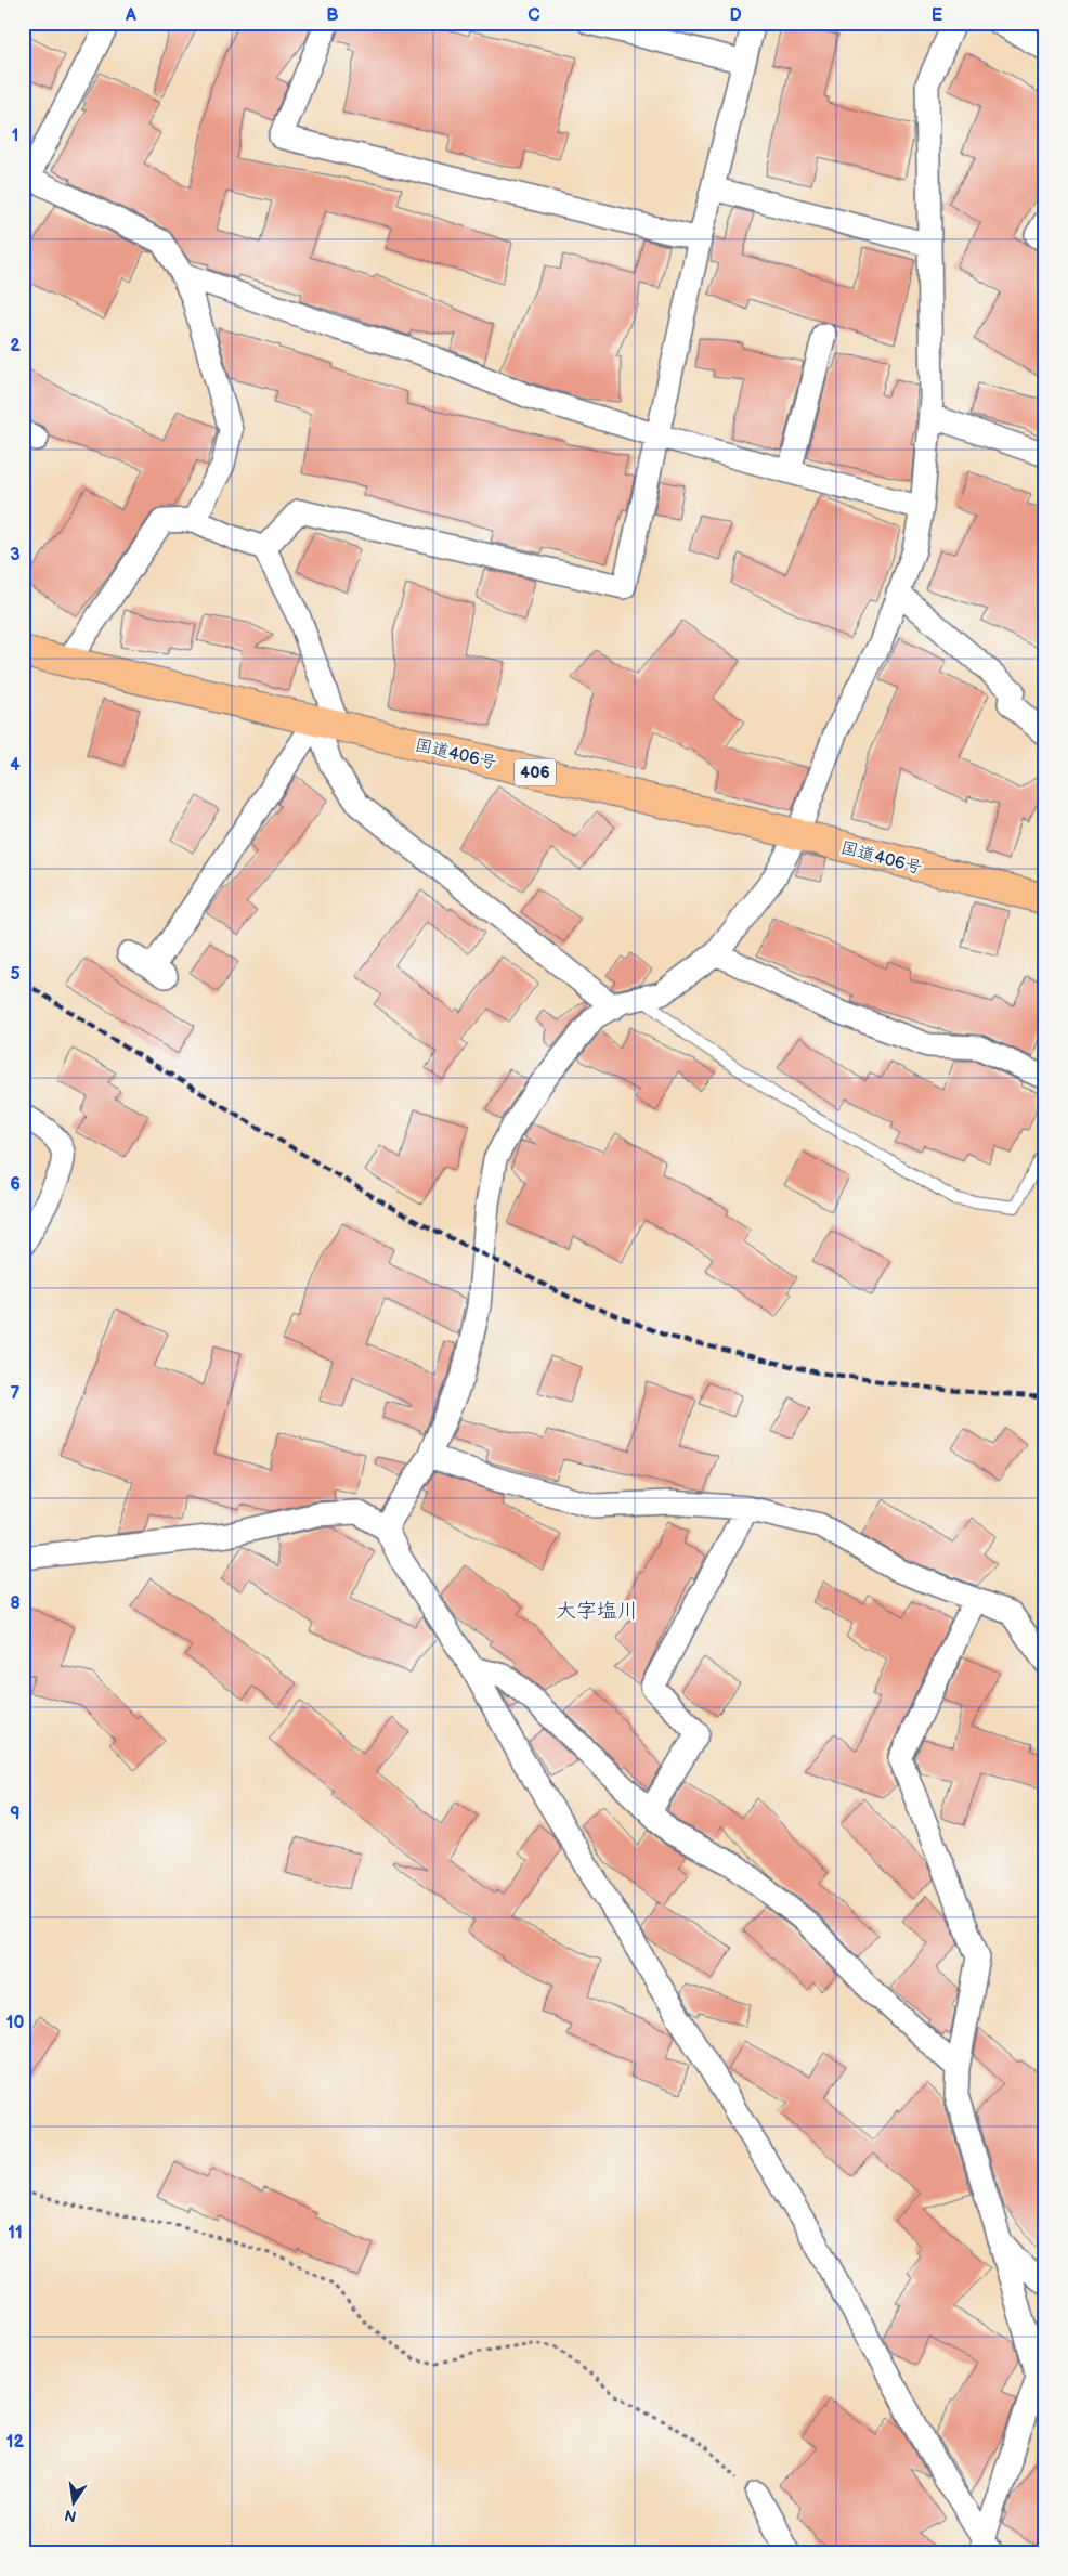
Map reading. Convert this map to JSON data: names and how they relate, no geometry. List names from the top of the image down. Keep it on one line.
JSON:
{"streets":{"highway":["国道406号","406"]},"districts":["大字塩川"],"north":"bottom","grid":{"columns":["A","B","C","D","E"],"rows":["1","2","3","4","5","6","7","8","9","10","11","12"]}}
